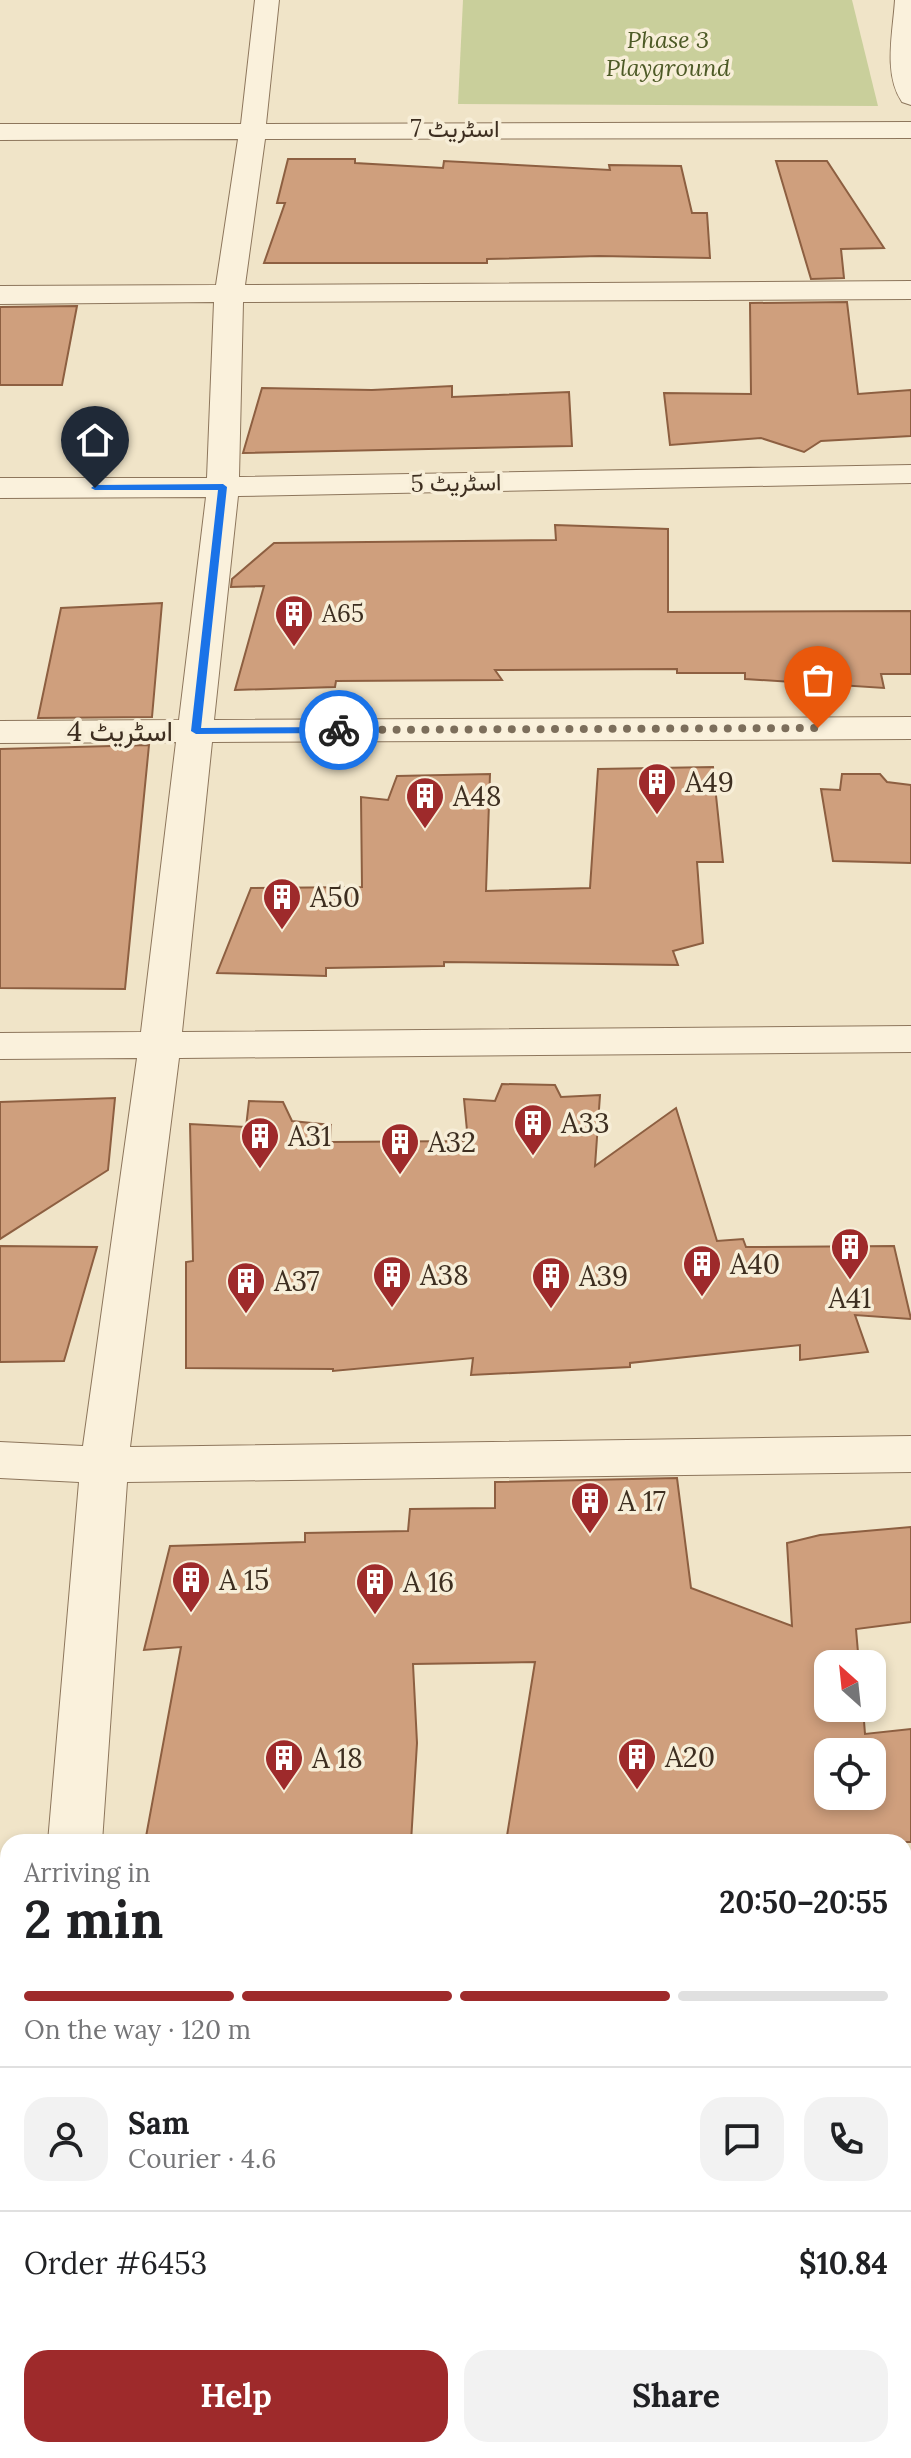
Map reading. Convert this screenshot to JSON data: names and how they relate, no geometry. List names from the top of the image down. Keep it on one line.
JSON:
{"streets":{"street":["اسٹریٹ 7","اسٹریٹ 5","اسٹریٹ 4"]},"parks":["Phase 3 Playground"],"places":{"building":["A65","A49","A48","A50","A33","A31","A32","A41","A40","A38","A39","A37","A 17","A 15","A 16","A20","A 18"]},"north":"top left","page":{"heading":["2 min","Arriving in","20:50–20:55"],"panel":["Sam","Courier · 4.6","Order #6453","$10.84"],"bar":"On the way · 120 m","buttons":["Help","Share"]}}
